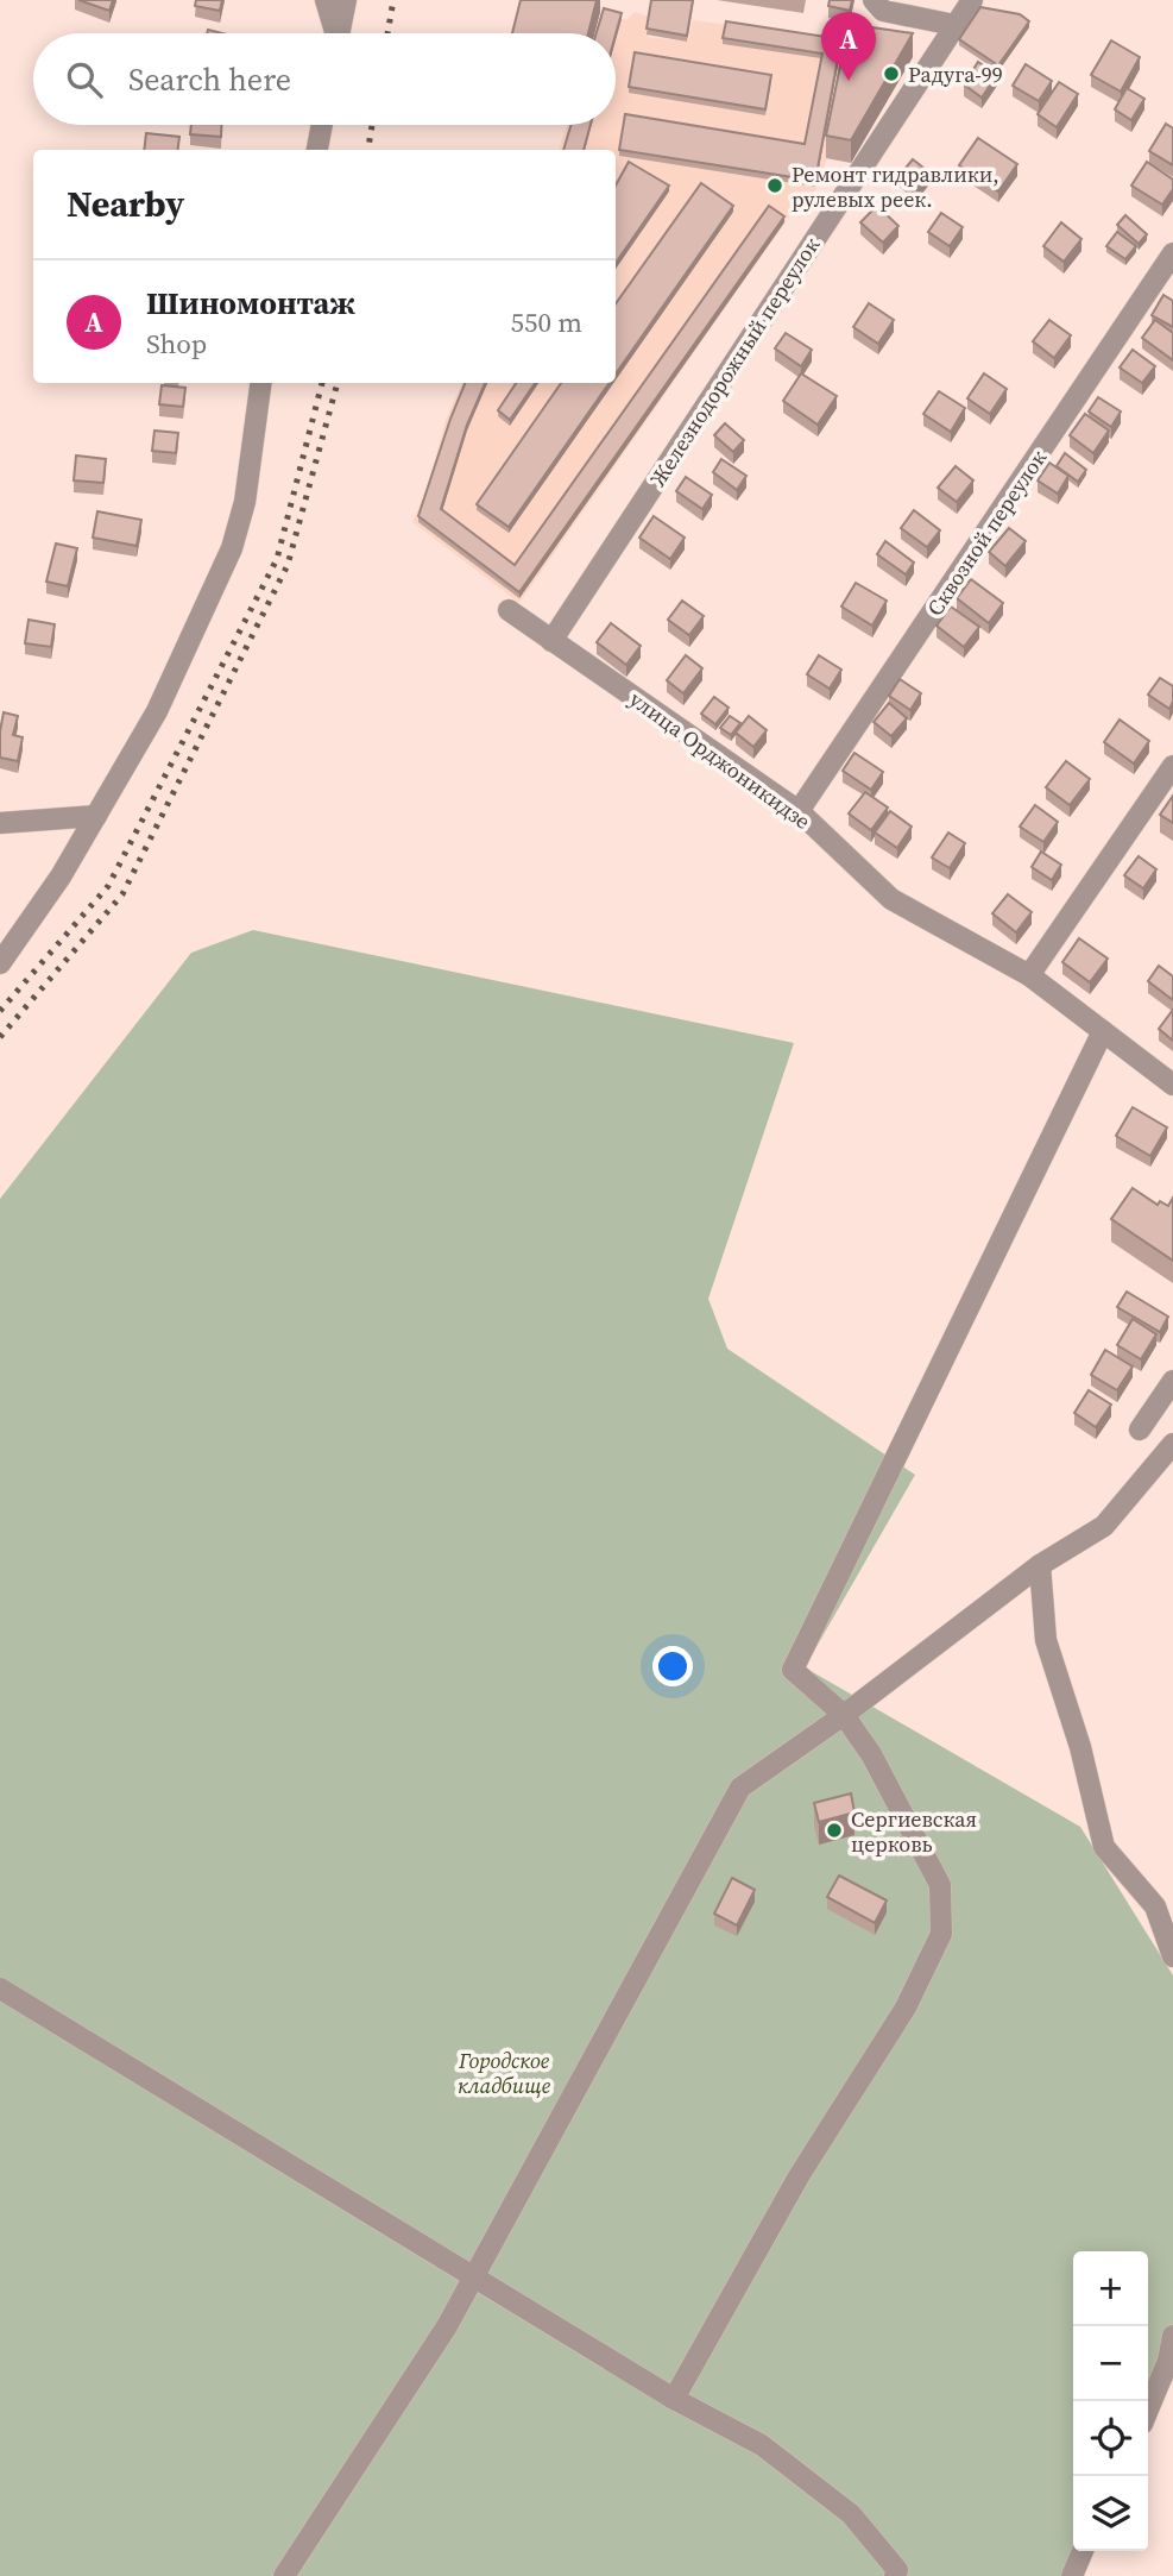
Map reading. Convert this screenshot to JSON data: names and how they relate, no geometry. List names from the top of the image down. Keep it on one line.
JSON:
{"streets":{"street":["Железнодорожный переулок","Сквозной переулок","улица Орджоникидзе"]},"crossings":[["Железнодорожный переулок","улица Орджоникидзе"],["Сквозной переулок","улица Орджоникидзе"]],"parks":["Городское кладбище"],"places":["Радуга-99","Ремонт гидравлики, рулевых реек.","Сергиевская церковь"],"page":{"pins":"A","search":"Search here","heading":"Nearby","list":[{"mark":"A","name":"Шиномонтаж","note":"Shop","value":"550 m"}],"map_buttons":["+","−"]}}
